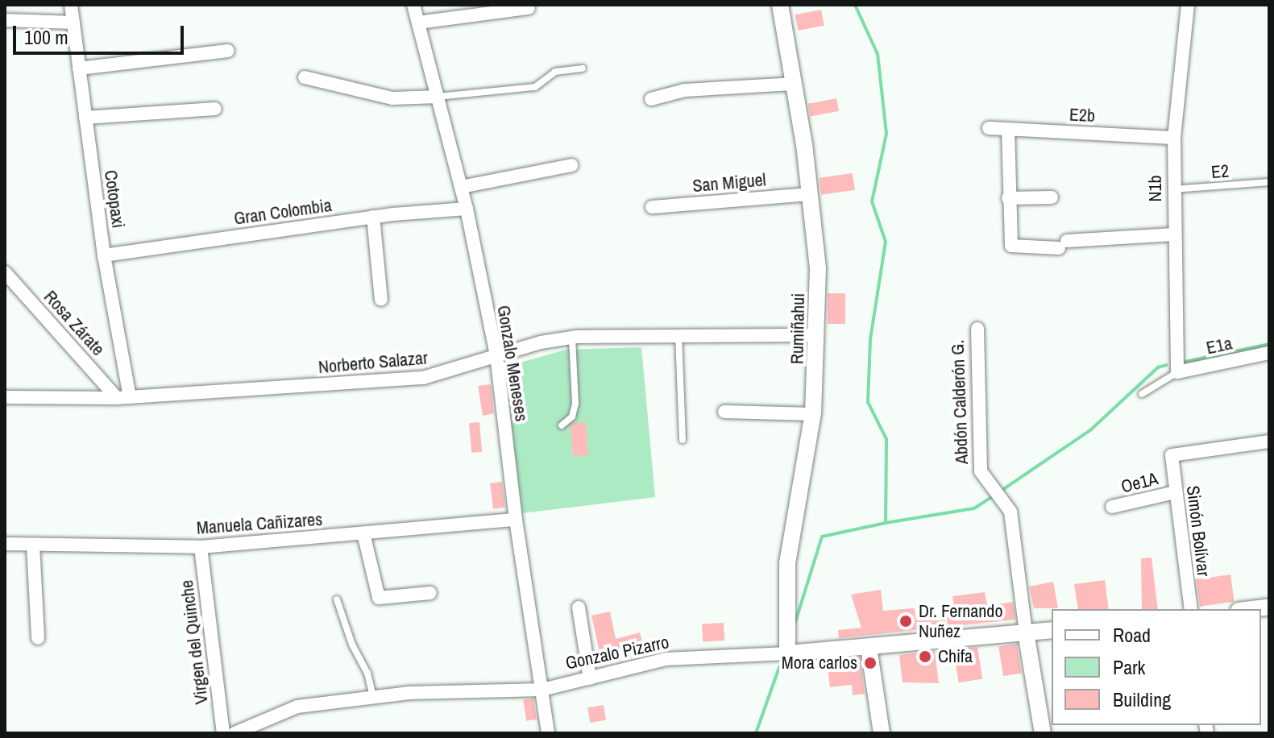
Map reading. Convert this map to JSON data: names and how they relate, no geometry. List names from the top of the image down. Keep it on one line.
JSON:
{"streets":{"street":["E2b","San Miguel","N1b","Cotopaxi","Gran Colombia","Rosa Zárate","Rumiñahui","E1a","Norberto Salazar","Gonzalo Meneses","Abdón Calderón G.","Oe1A","Manuela Cañizares","Simón Bolívar","Virgen del Quinche","Gonzalo Pizarro"],"lane":["E2"]},"crossings":[["E2b","N1b"],["E2","N1b"],["San Miguel","Rumiñahui"],["N1b","E1a"],["Cotopaxi","Gran Colombia"],["Cotopaxi","Rosa Zárate"],["Cotopaxi","Norberto Salazar"],["Gran Colombia","Gonzalo Meneses"],["Rosa Zárate","Norberto Salazar"],["Rumiñahui","Norberto Salazar"],["Rumiñahui","Gonzalo Pizarro"],["Norberto Salazar","Gonzalo Meneses"],["Gonzalo Meneses","Manuela Cañizares"],["Gonzalo Meneses","Gonzalo Pizarro"],["Abdón Calderón G.","Gonzalo Pizarro"],["Oe1A","Simón Bolívar"],["Manuela Cañizares","Virgen del Quinche"]],"places":["Dr. Fernando Nuñez","Chifa","Mora carlos"],"legend":["Road","Park","Building"],"scale_bar":"100 m"}
